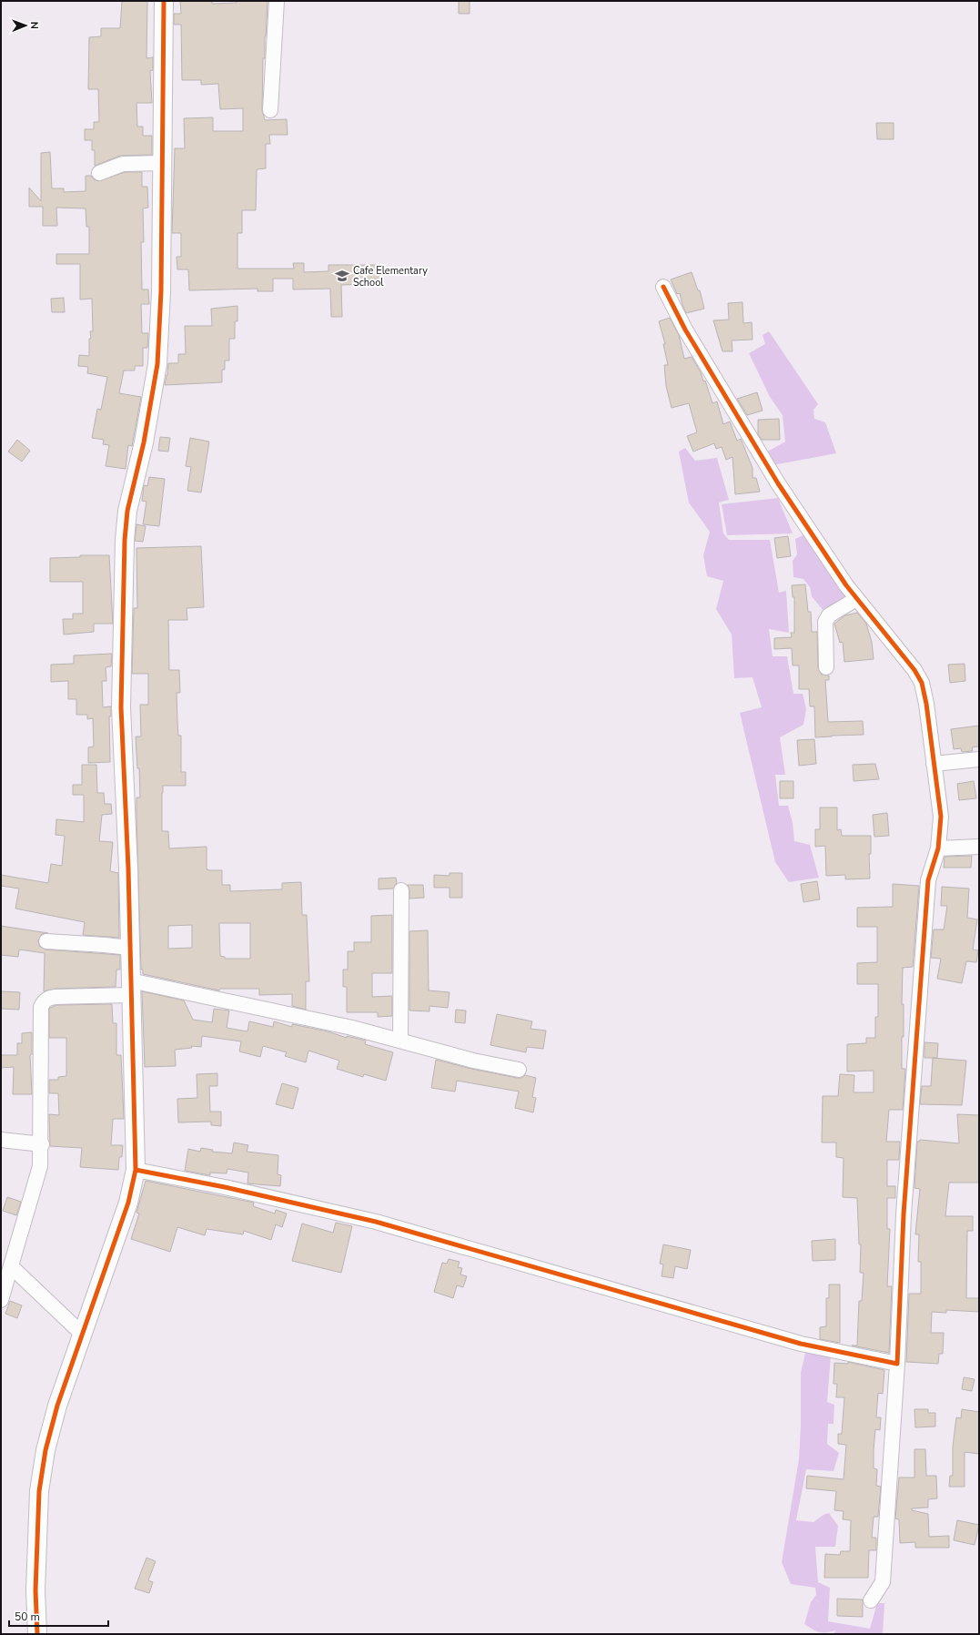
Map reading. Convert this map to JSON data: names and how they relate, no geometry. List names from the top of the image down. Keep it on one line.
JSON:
{"places":{"school or university":["Cafe Elementary School"]},"scale_bar":"50 m","north":"right"}
